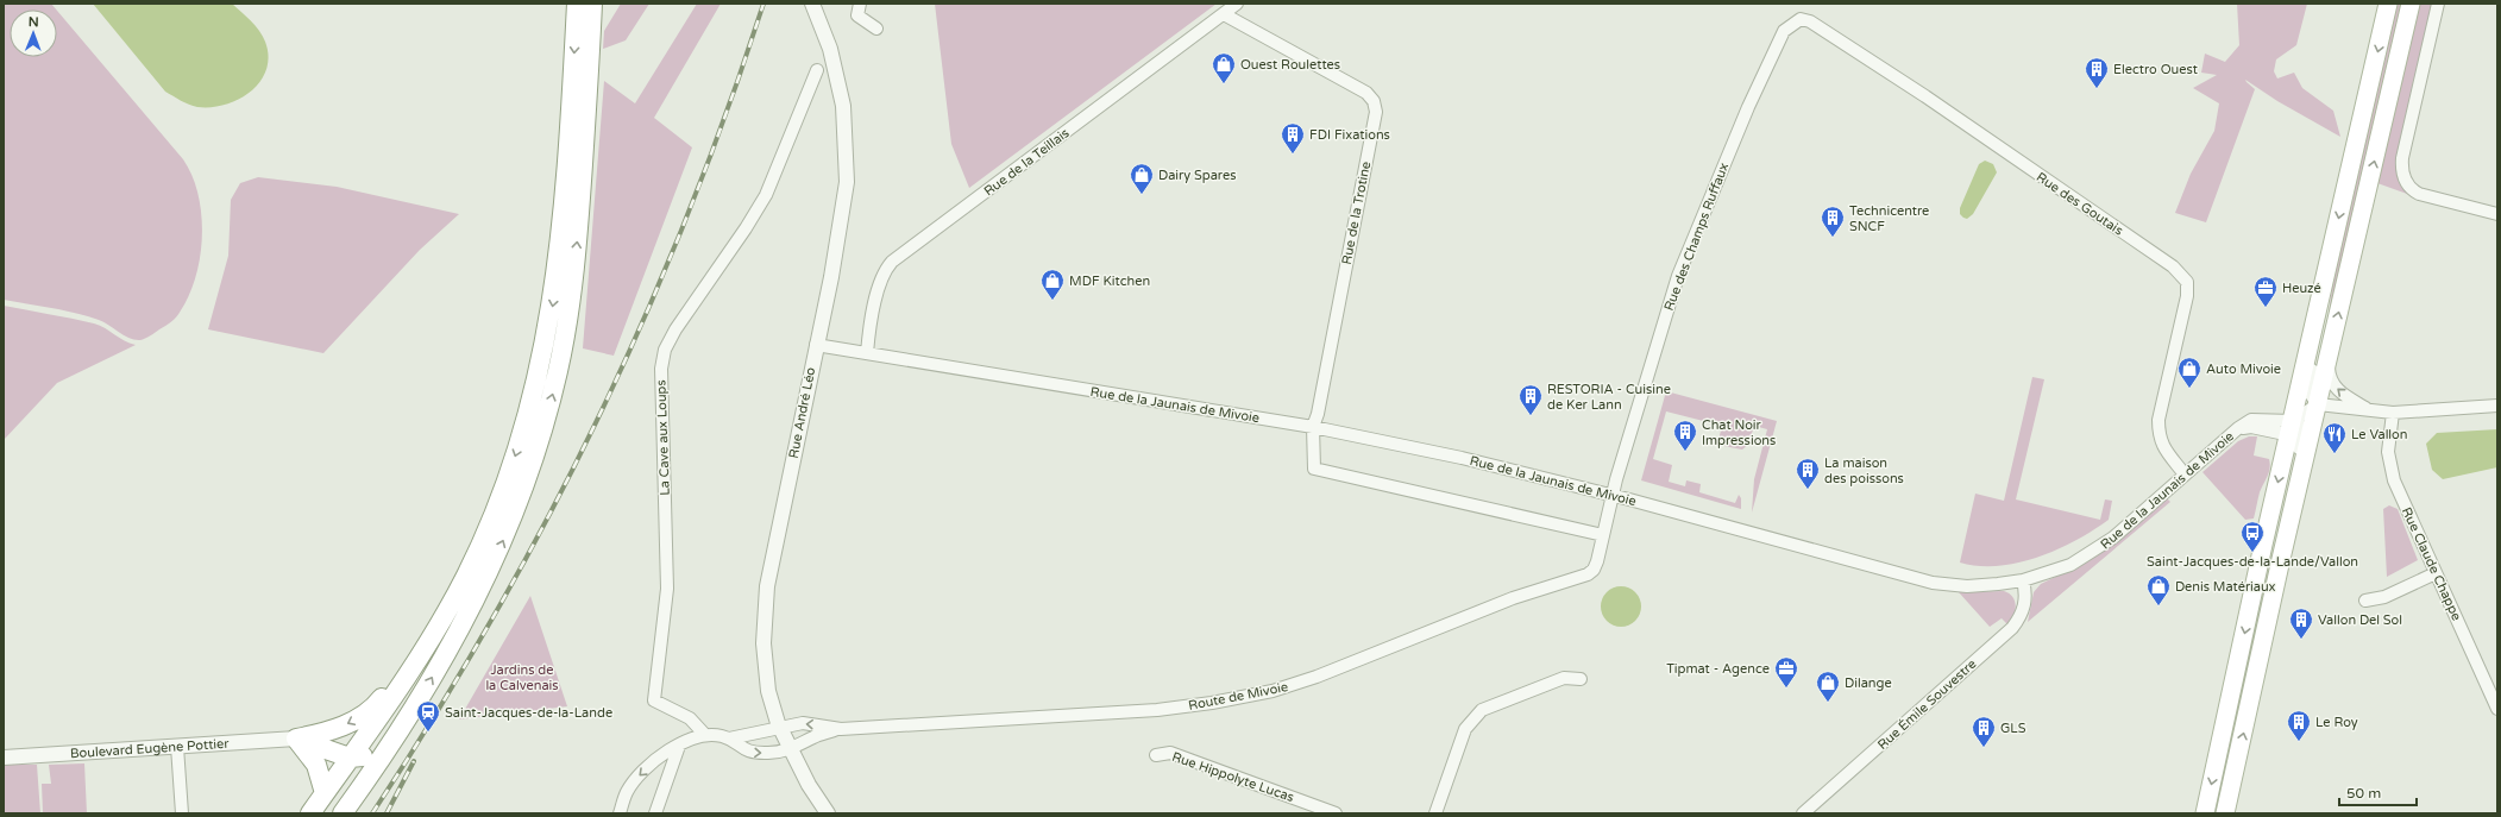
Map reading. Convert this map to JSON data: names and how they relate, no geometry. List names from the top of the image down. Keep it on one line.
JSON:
{"streets":{"street":["Rue de la Teillais","Rue des Goutais","Rue de la Trotine","Rue des Champs Ruffaux","Rue de la Jaunais de Mivoie","Rue André Léo","La Cave aux Loups","Rue Claude Chappe","Route de Mivoie","Rue Émile Souvestre","Boulevard Eugène Pottier","Rue Hippolyte Lucas"]},"crossings":[["Rue de la Teillais","Rue de la Trotine"],["Rue de la Teillais","Rue de la Jaunais de Mivoie"],["Rue des Goutais","Rue des Champs Ruffaux"],["Rue des Goutais","Rue de la Jaunais de Mivoie"],["Rue de la Trotine","Rue de la Jaunais de Mivoie"],["Rue de la Trotine","Route de Mivoie"],["Rue des Champs Ruffaux","Rue de la Jaunais de Mivoie"],["Rue des Champs Ruffaux","Route de Mivoie"],["Rue de la Jaunais de Mivoie","Rue André Léo"],["Rue de la Jaunais de Mivoie","Rue Claude Chappe"],["Rue de la Jaunais de Mivoie","Route de Mivoie"],["Rue de la Jaunais de Mivoie","Rue Émile Souvestre"],["Rue André Léo","Route de Mivoie"]],"parks":["Jardins de la Calvenais"],"places":{"shop":["Ouest Roulettes","Dairy Spares","MDF Kitchen","Auto Mivoie","Denis Matériaux","Dilange"],"building":["Electro Ouest","FDI Fixations","Technicentre SNCF","RESTORIA - Cuisine de Ker Lann","Chat Noir Impressions","La maison des poissons","Vallon Del Sol","Le Roy","GLS"],"office":["Heuzé","Tipmat - Agence"],"restaurant":["Le Vallon"],"bus stop":["Saint-Jacques-de-la-Lande/Vallon"],"station":["Saint-Jacques-de-la-Lande"]},"scale_bar":"50 m","north":"top"}
